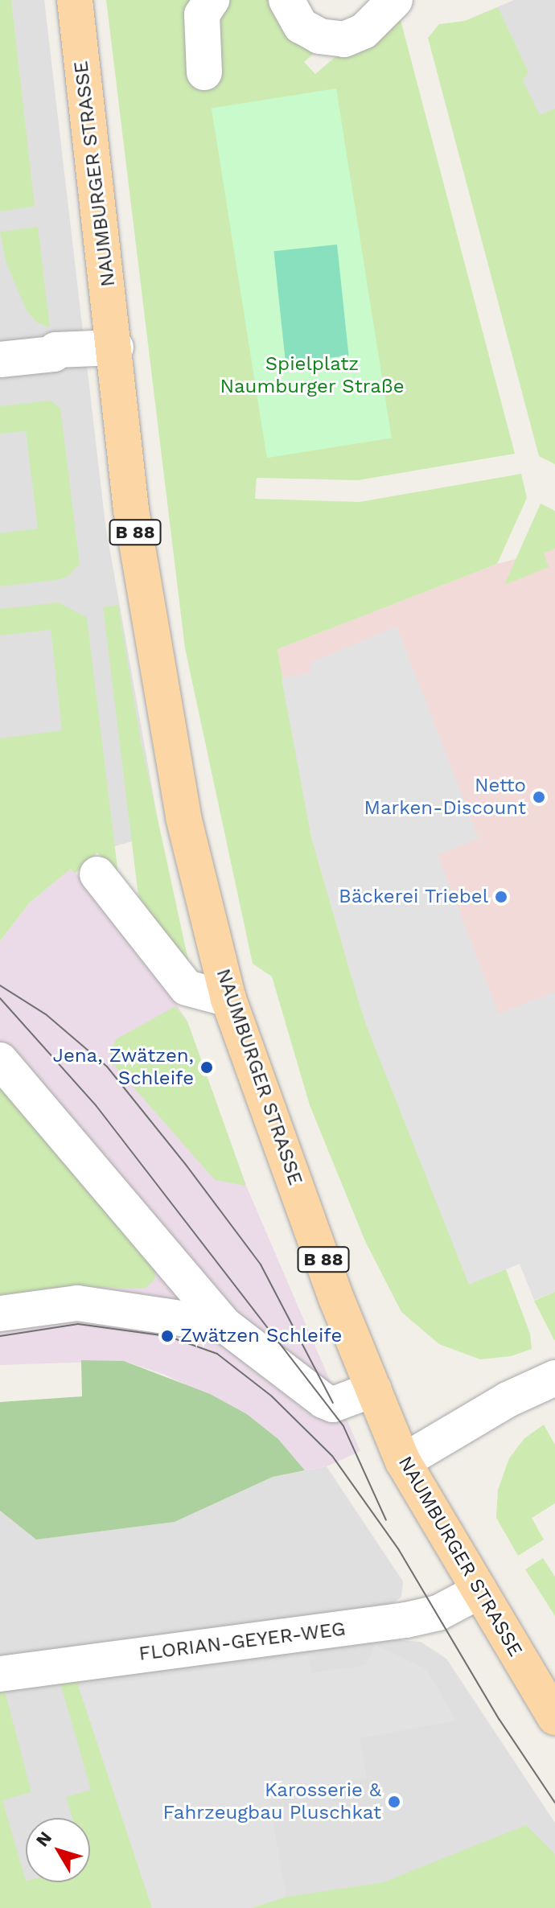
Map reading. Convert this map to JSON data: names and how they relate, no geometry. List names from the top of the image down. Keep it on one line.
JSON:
{"streets":{"main road":["NAUMBURGER STRASSE","B 88"],"street":["FLORIAN-GEYER-WEG"]},"crossings":[["NAUMBURGER STRASSE","FLORIAN-GEYER-WEG"]],"parks":["Spielplatz Naumburger Straße"],"places":["Netto Marken-Discount","Bäckerei Triebel","Jena, Zwätzen, Schleife","Zwätzen Schleife","Karosserie & Fahrzeugbau Pluschkat"],"north":"top left"}
